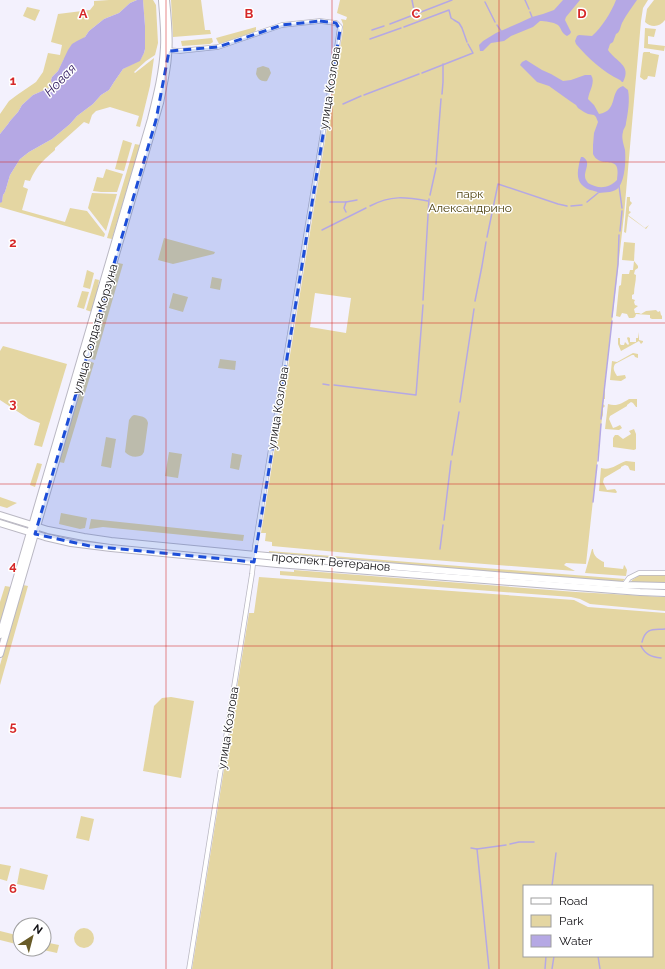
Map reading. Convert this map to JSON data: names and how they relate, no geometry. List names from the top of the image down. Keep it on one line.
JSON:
{"streets":{"main road":["улица Солдата Корзуна","проспект Ветеранов"],"street":["улица Козлова"]},"crossings":[["улица Козлова","улица Солдата Корзуна"],["улица Козлова","проспект Ветеранов"],["улица Солдата Корзуна","проспект Ветеранов"]],"water":["Новая"],"parks":["парк Александрино"],"legend":["Road","Park","Water"],"north":"top right","grid":{"columns":["A","B","C","D"],"rows":["1","2","3","4","5","6"]}}
